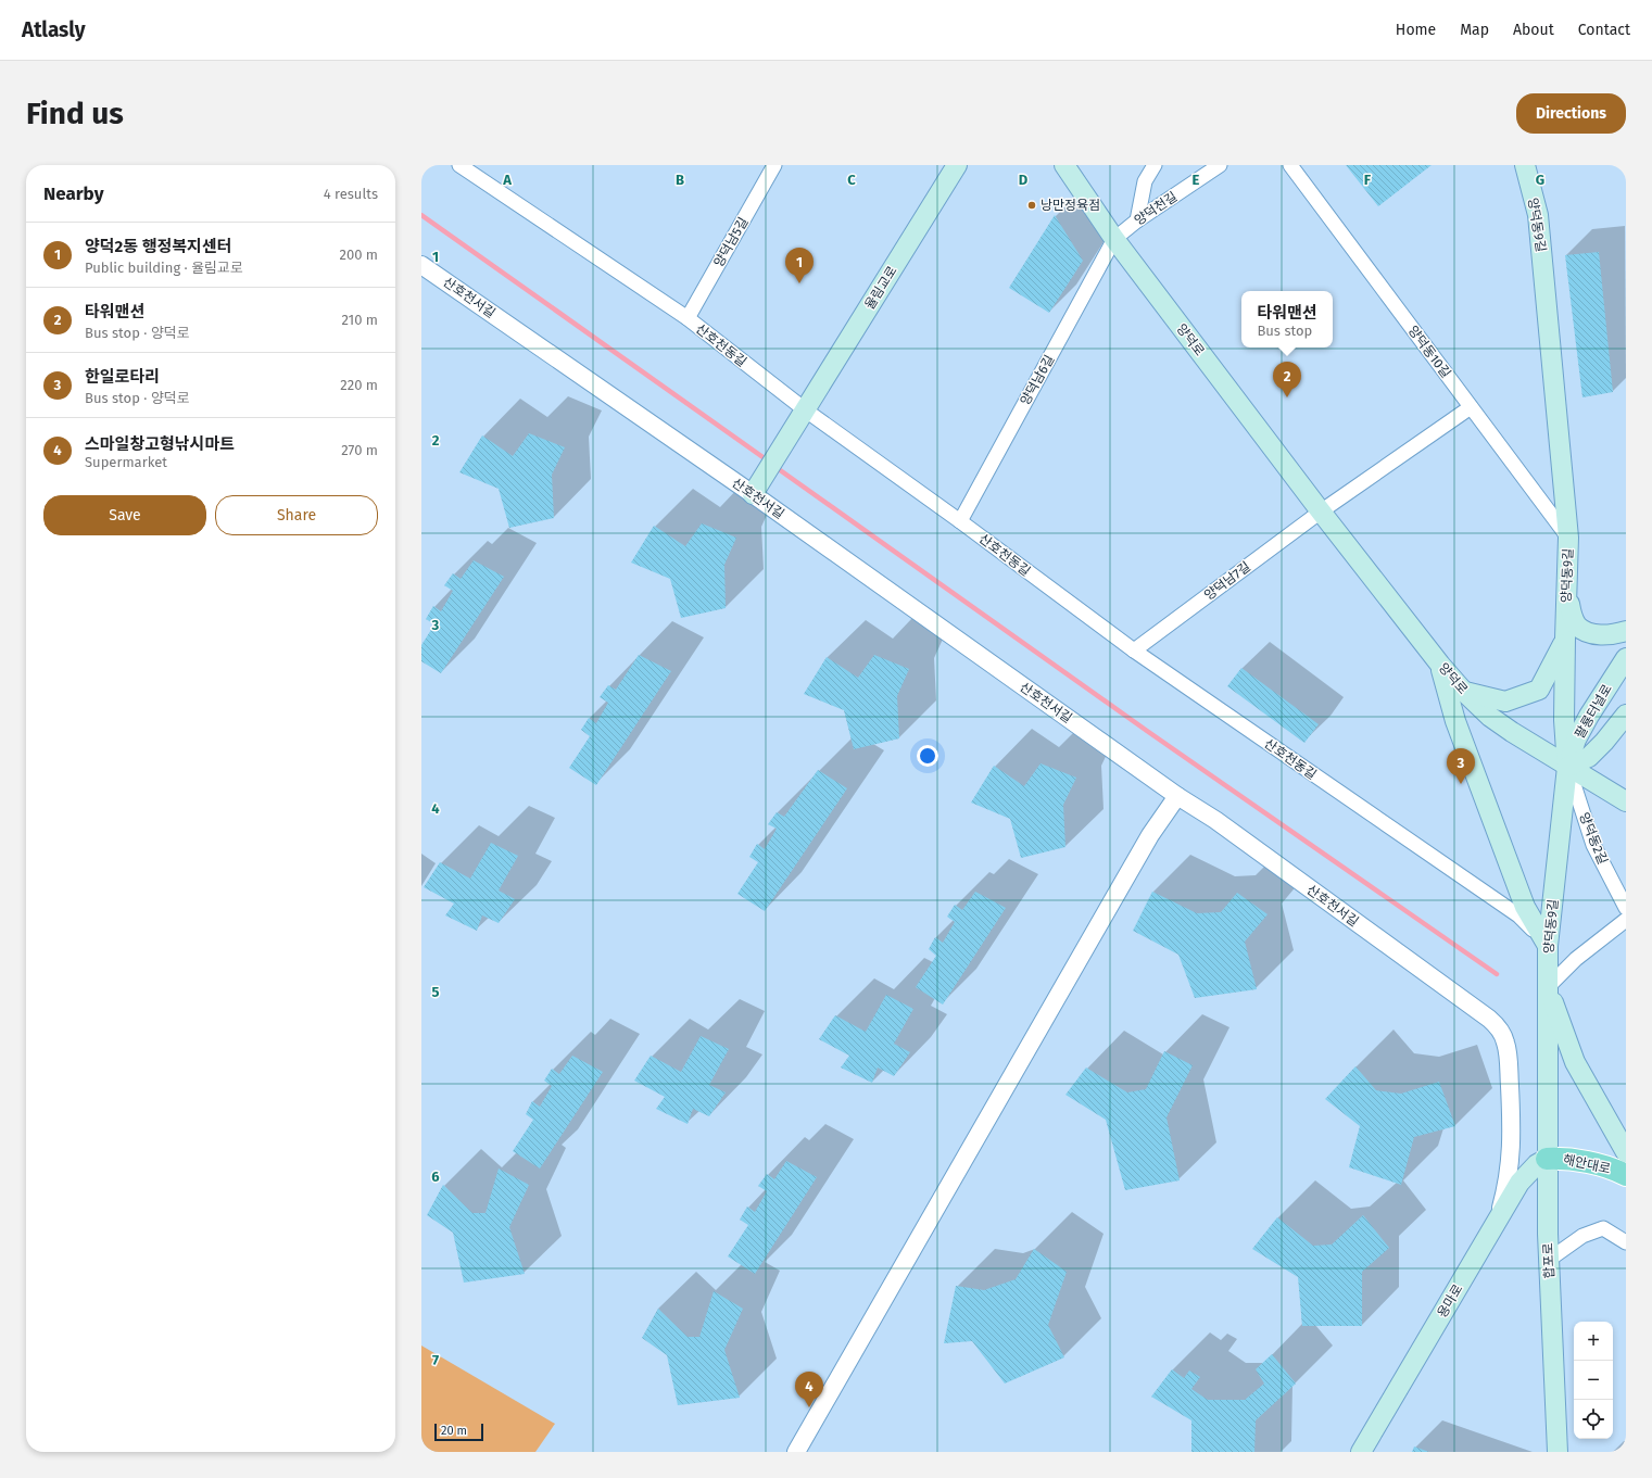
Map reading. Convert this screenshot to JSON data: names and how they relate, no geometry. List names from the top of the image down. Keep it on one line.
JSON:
{"streets":{"main road":["양덕동9길","율림교로","양덕로","팔룡터널로","해안대로","합포로","용마로"],"street":["양덕천길","양덕남5길","산호천서길","산호천동길","양덕동10길","양덕남6길","양덕남7길","양덕동2길"]},"crossings":[["양덕천길","양덕로"],["양덕천길","양덕남6길"],["양덕동9길","양덕로"],["양덕동9길","산호천동길"],["양덕동9길","양덕동10길"],["양덕동9길","팔룡터널로"],["양덕동9길","양덕동2길"],["양덕동9길","합포로"],["양덕남5길","산호천동길"],["율림교로","산호천서길"],["율림교로","산호천동길"],["산호천서길","용마로"],["양덕로","양덕남6길"],["양덕로","양덕남7길"],["양덕로","팔룡터널로"],["양덕로","양덕동2길"],["산호천동길","양덕남6길"],["산호천동길","양덕남7길"],["팔룡터널로","양덕동2길"],["해안대로","합포로"],["해안대로","용마로"],["합포로","용마로"]],"places":["낭만정육점"],"scale_bar":"20 m","page":{"header":"Atlasly","nav":["Home","Map","About","Contact"],"buttons":["Directions",["Save","Share"]],"title":"Find us","heading":["Nearby","4 results"],"list":[{"mark":"1","name":"양덕2동 행정복지센터","note":"Public building · 율림교로","value":"200 m"},{"mark":"2","name":"타워맨션","note":"Bus stop · 양덕로","value":"210 m"},{"mark":"3","name":"한일로타리","note":"Bus stop · 양덕로","value":"220 m"},{"mark":"4","name":"스마일창고형낚시마트","note":"Supermarket","value":"270 m"}],"pins":["1","2","3","4"],"popup":["타워맨션","Bus stop"],"map_buttons":["+","−"],"scale":"20 m"},"grid":{"columns":["A","B","C","D","E","F","G"],"rows":["1","2","3","4","5","6","7"]}}
